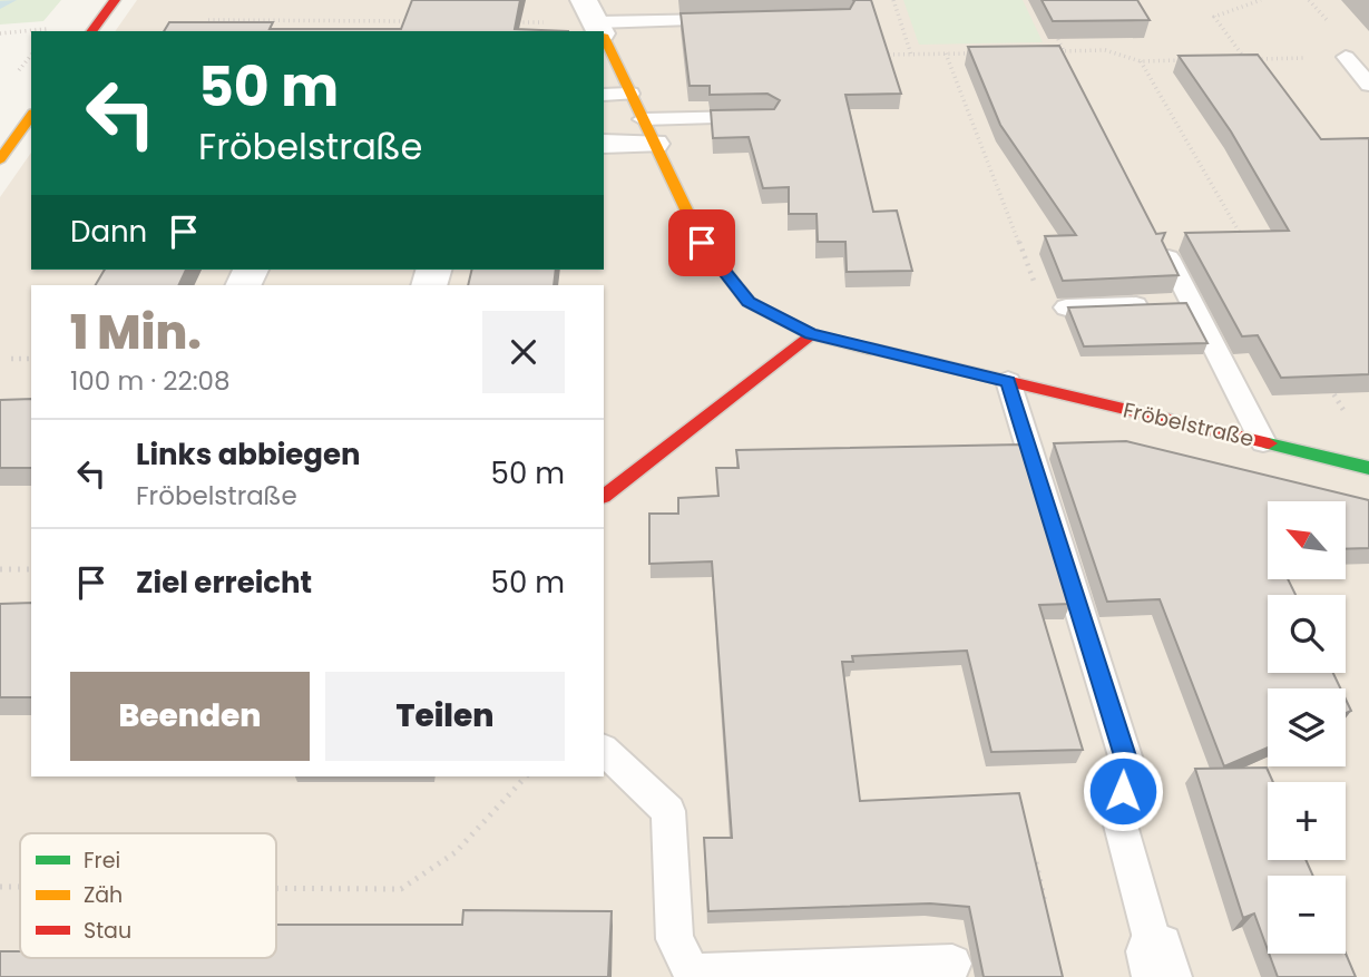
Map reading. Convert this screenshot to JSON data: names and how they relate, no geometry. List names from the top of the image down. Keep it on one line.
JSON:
{"streets":{"street":["Fröbelstraße"]},"legend":["Frei","Zäh","Stau"],"north":"top left","page":{"turn":["50 m","Fröbelstraße"],"then":"Dann","heading":["1 Min.","100 m · 22:08"],"list":[{"name":"Links abbiegen","note":"Fröbelstraße","value":"50 m"},{"name":"Ziel erreicht","value":"50 m"}],"map_buttons":["+","−"],"buttons":["Beenden","Teilen"]}}
